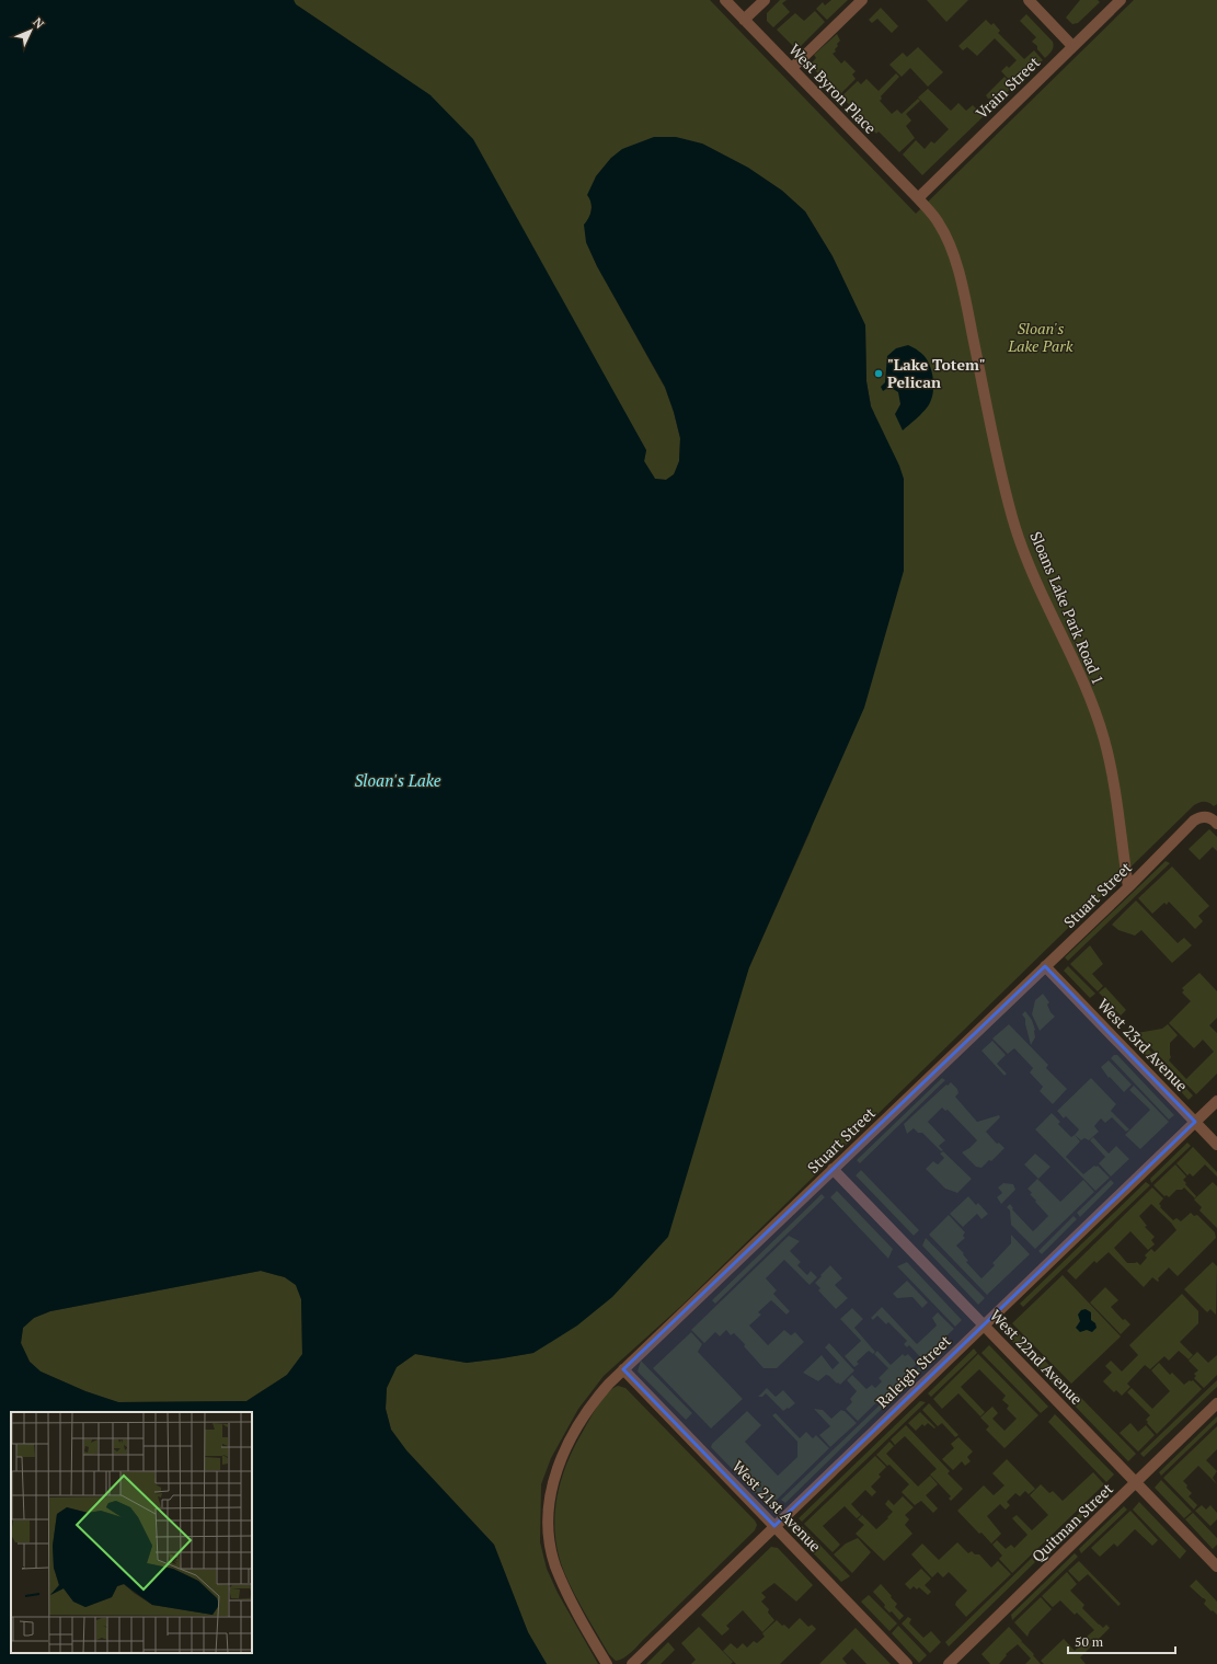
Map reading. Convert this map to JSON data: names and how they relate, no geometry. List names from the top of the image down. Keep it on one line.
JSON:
{"streets":{"street":["Vrain Street","West Byron Place","Sloans Lake Park Road 1","Stuart Street","West 23rd Avenue","West 22nd Avenue","Raleigh Street","West 21st Avenue","Quitman Street"]},"crossings":[["Vrain Street","West Byron Place"],["Vrain Street","Sloans Lake Park Road 1"],["West Byron Place","Sloans Lake Park Road 1"],["Sloans Lake Park Road 1","Stuart Street"],["Stuart Street","West 23rd Avenue"],["Stuart Street","West 22nd Avenue"],["Stuart Street","West 21st Avenue"],["West 23rd Avenue","Raleigh Street"],["West 22nd Avenue","Raleigh Street"],["West 22nd Avenue","Quitman Street"],["Raleigh Street","West 21st Avenue"]],"water":["Sloan's Lake"],"parks":["Sloan's Lake Park"],"places":["\"Lake Totem\" Pelican"],"scale_bar":"50 m","north":"top right"}
